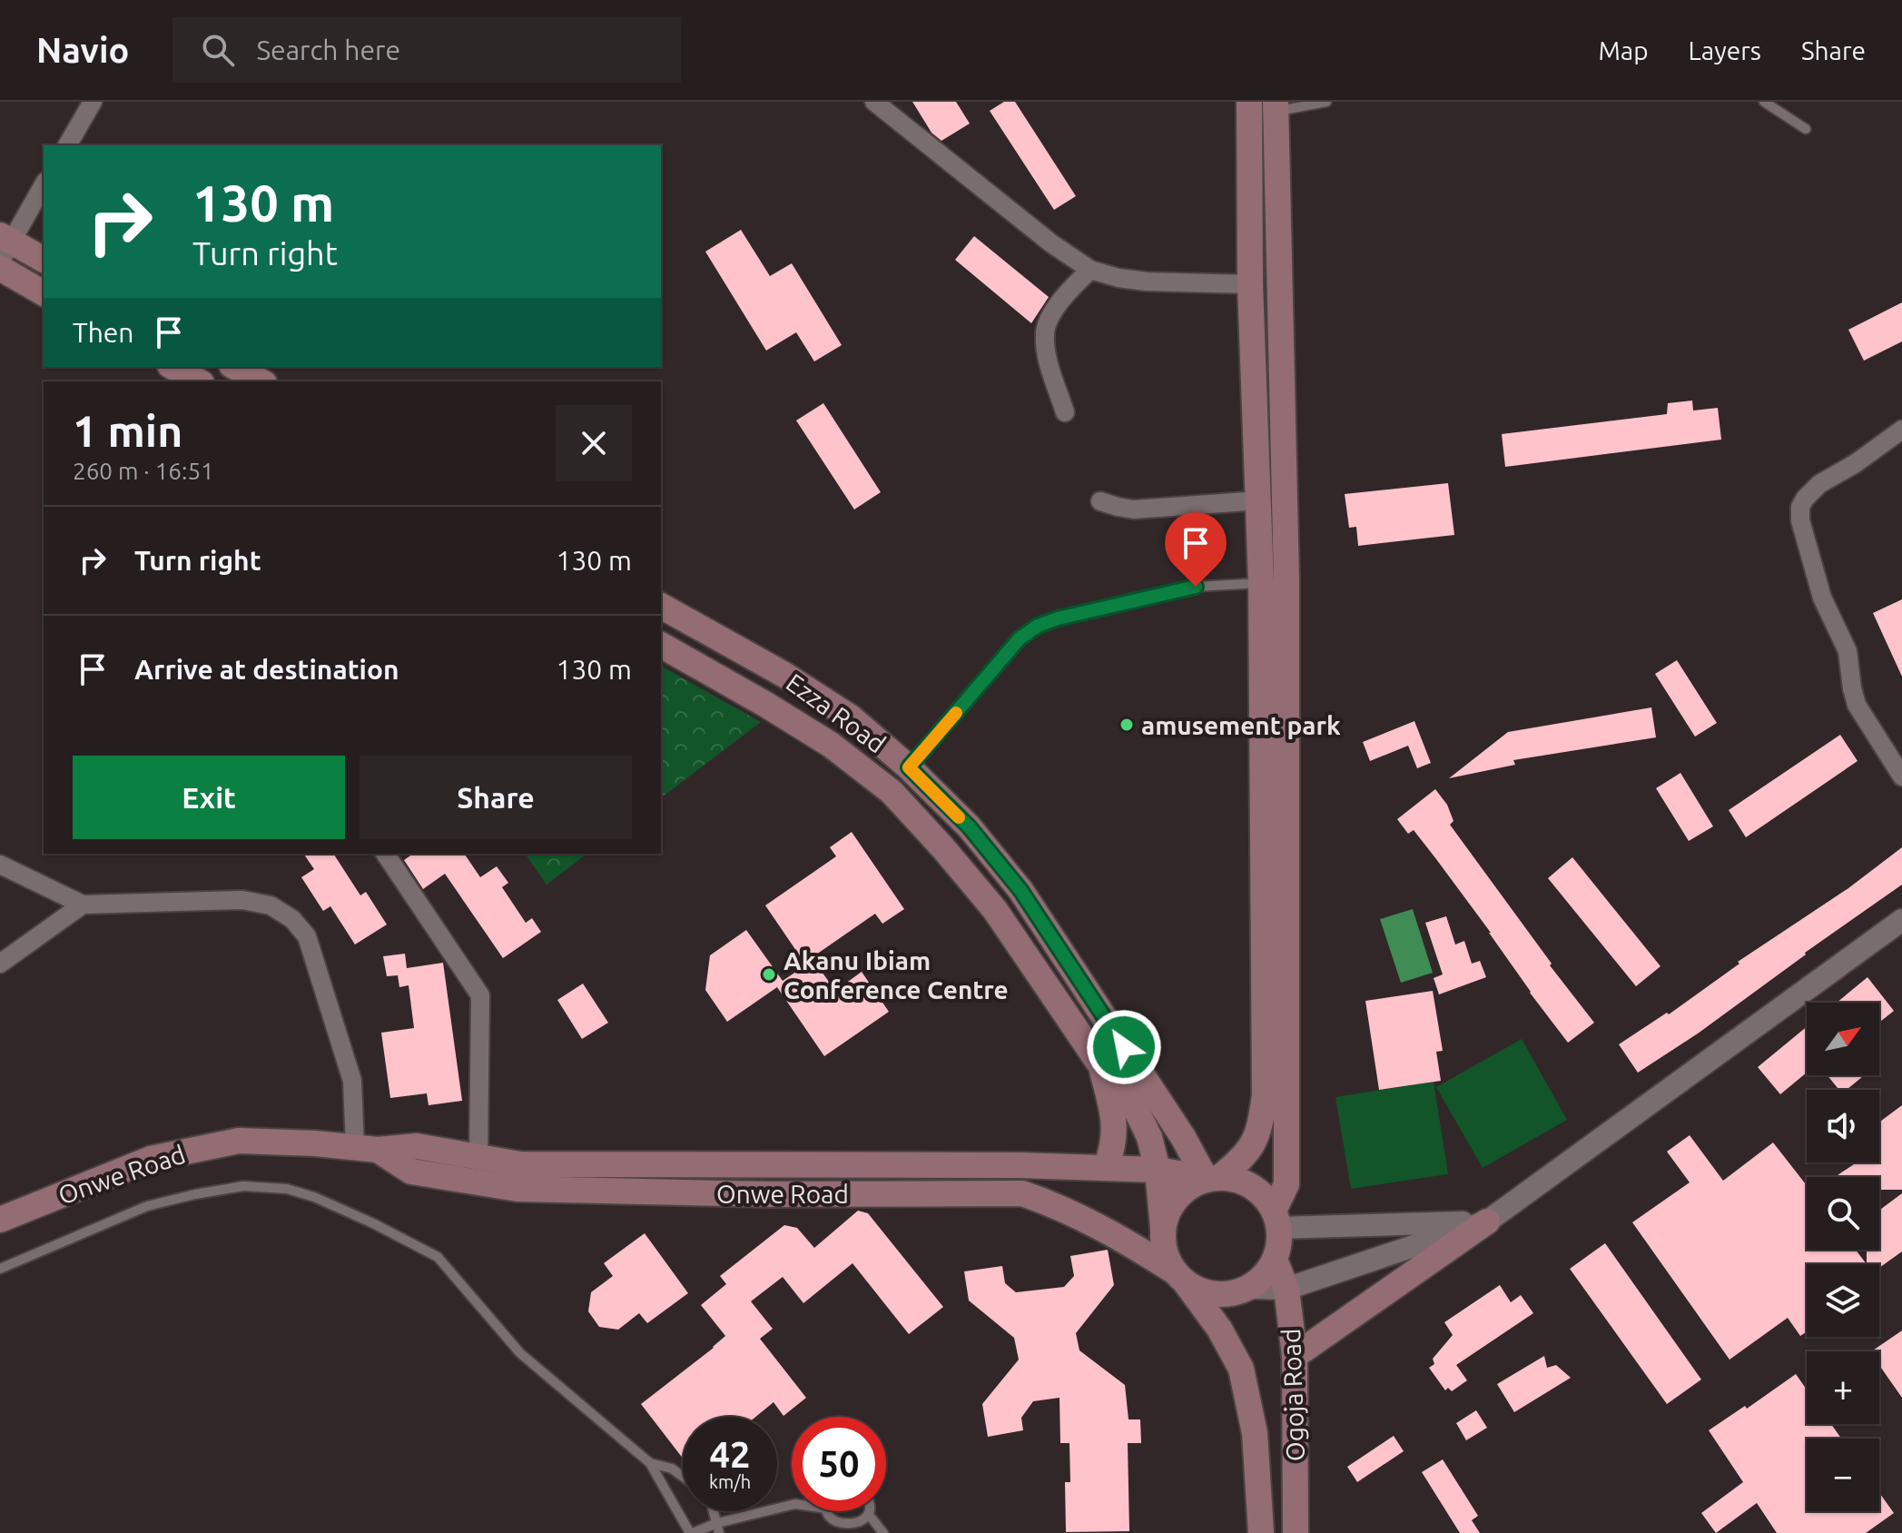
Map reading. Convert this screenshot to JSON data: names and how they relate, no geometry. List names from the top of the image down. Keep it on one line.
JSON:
{"streets":{"main road":["Ezza Road","Onwe Road","Ogoja Road"]},"crossings":[["Ezza Road","Onwe Road"],["Ezza Road","Ogoja Road"],["Onwe Road","Ogoja Road"]],"places":["amusement park","Akanu Ibiam Conference Centre"],"north":"top right","page":{"header":"Navio","search":"Search here","nav":["Map","Layers","Share"],"turn":["130 m","Turn right"],"then":"Then","heading":["1 min","260 m · 16:51"],"list":[{"name":"Turn right","value":"130 m"},{"name":"Arrive at destination","value":"130 m"}],"buttons":["Exit","Share"],"map_buttons":["+","−"],"speed":"42 km/h","limit":"50"}}
